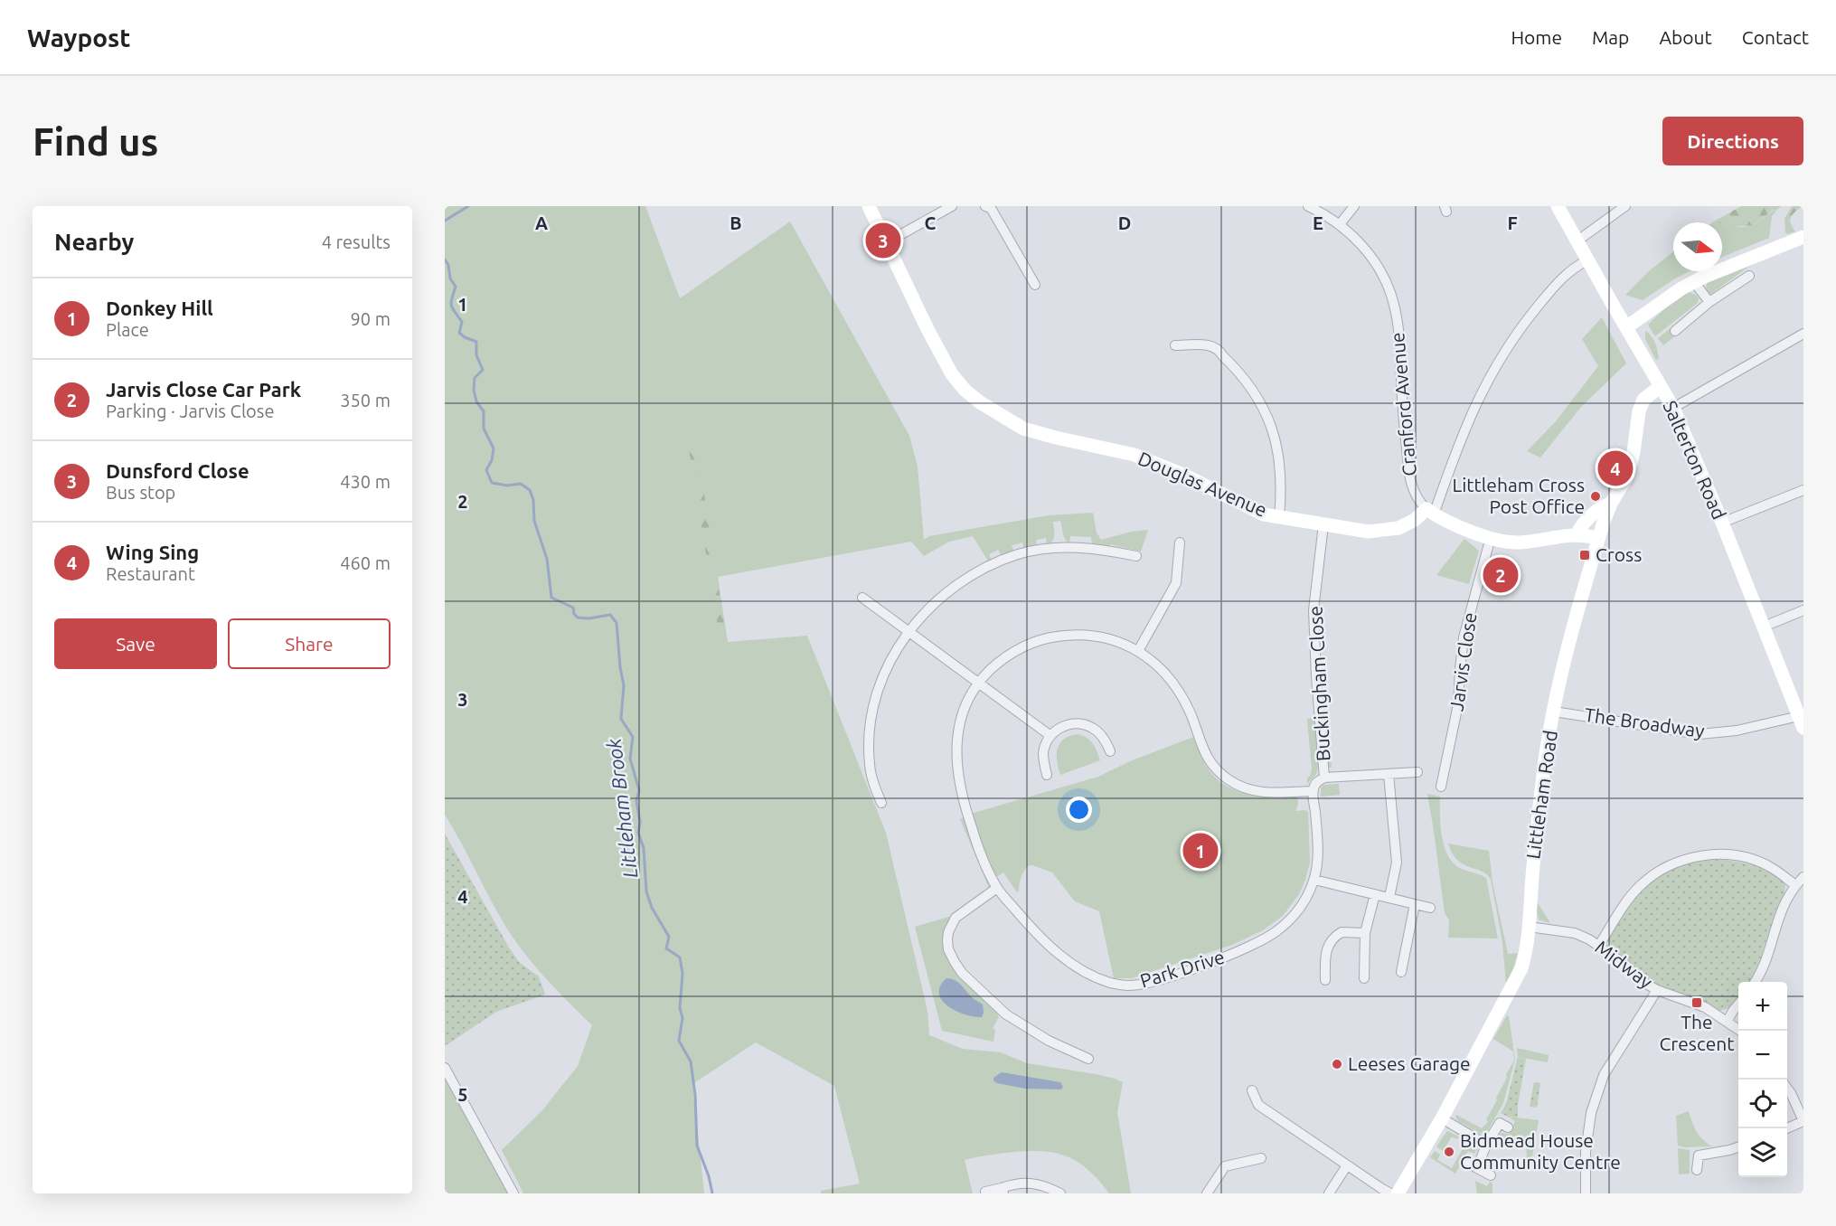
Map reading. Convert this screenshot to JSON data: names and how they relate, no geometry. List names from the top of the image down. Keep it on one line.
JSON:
{"streets":{"street":["Cranford Avenue","Salterton Road","Douglas Avenue","Jarvis Close","Buckingham Close","The Broadway","Littleham Road","Midway","Park Drive"]},"crossings":[["Cranford Avenue","Douglas Avenue"],["Salterton Road","The Broadway"],["Salterton Road","Littleham Road"],["Douglas Avenue","Buckingham Close"],["The Broadway","Littleham Road"],["Littleham Road","Midway"]],"water":["Littleham Brook"],"places":{"other":["Littleham Cross Post Office","Leeses Garage","Bidmead House Community Centre"],"transit":["Cross","The Crescent"]},"north":"right","page":{"header":"Waypost","nav":["Home","Map","About","Contact"],"buttons":["Directions",["Save","Share"]],"title":"Find us","heading":["Nearby","4 results"],"pins":["3","4","2","1"],"list":[{"mark":"1","name":"Donkey Hill","note":"Place","value":"90 m"},{"mark":"2","name":"Jarvis Close Car Park","note":"Parking · Jarvis Close","value":"350 m"},{"mark":"3","name":"Dunsford Close","note":"Bus stop","value":"430 m"},{"mark":"4","name":"Wing Sing","note":"Restaurant","value":"460 m"}],"map_buttons":["+","−"]},"grid":{"columns":["A","B","C","D","E","F"],"rows":["1","2","3","4","5"]}}
